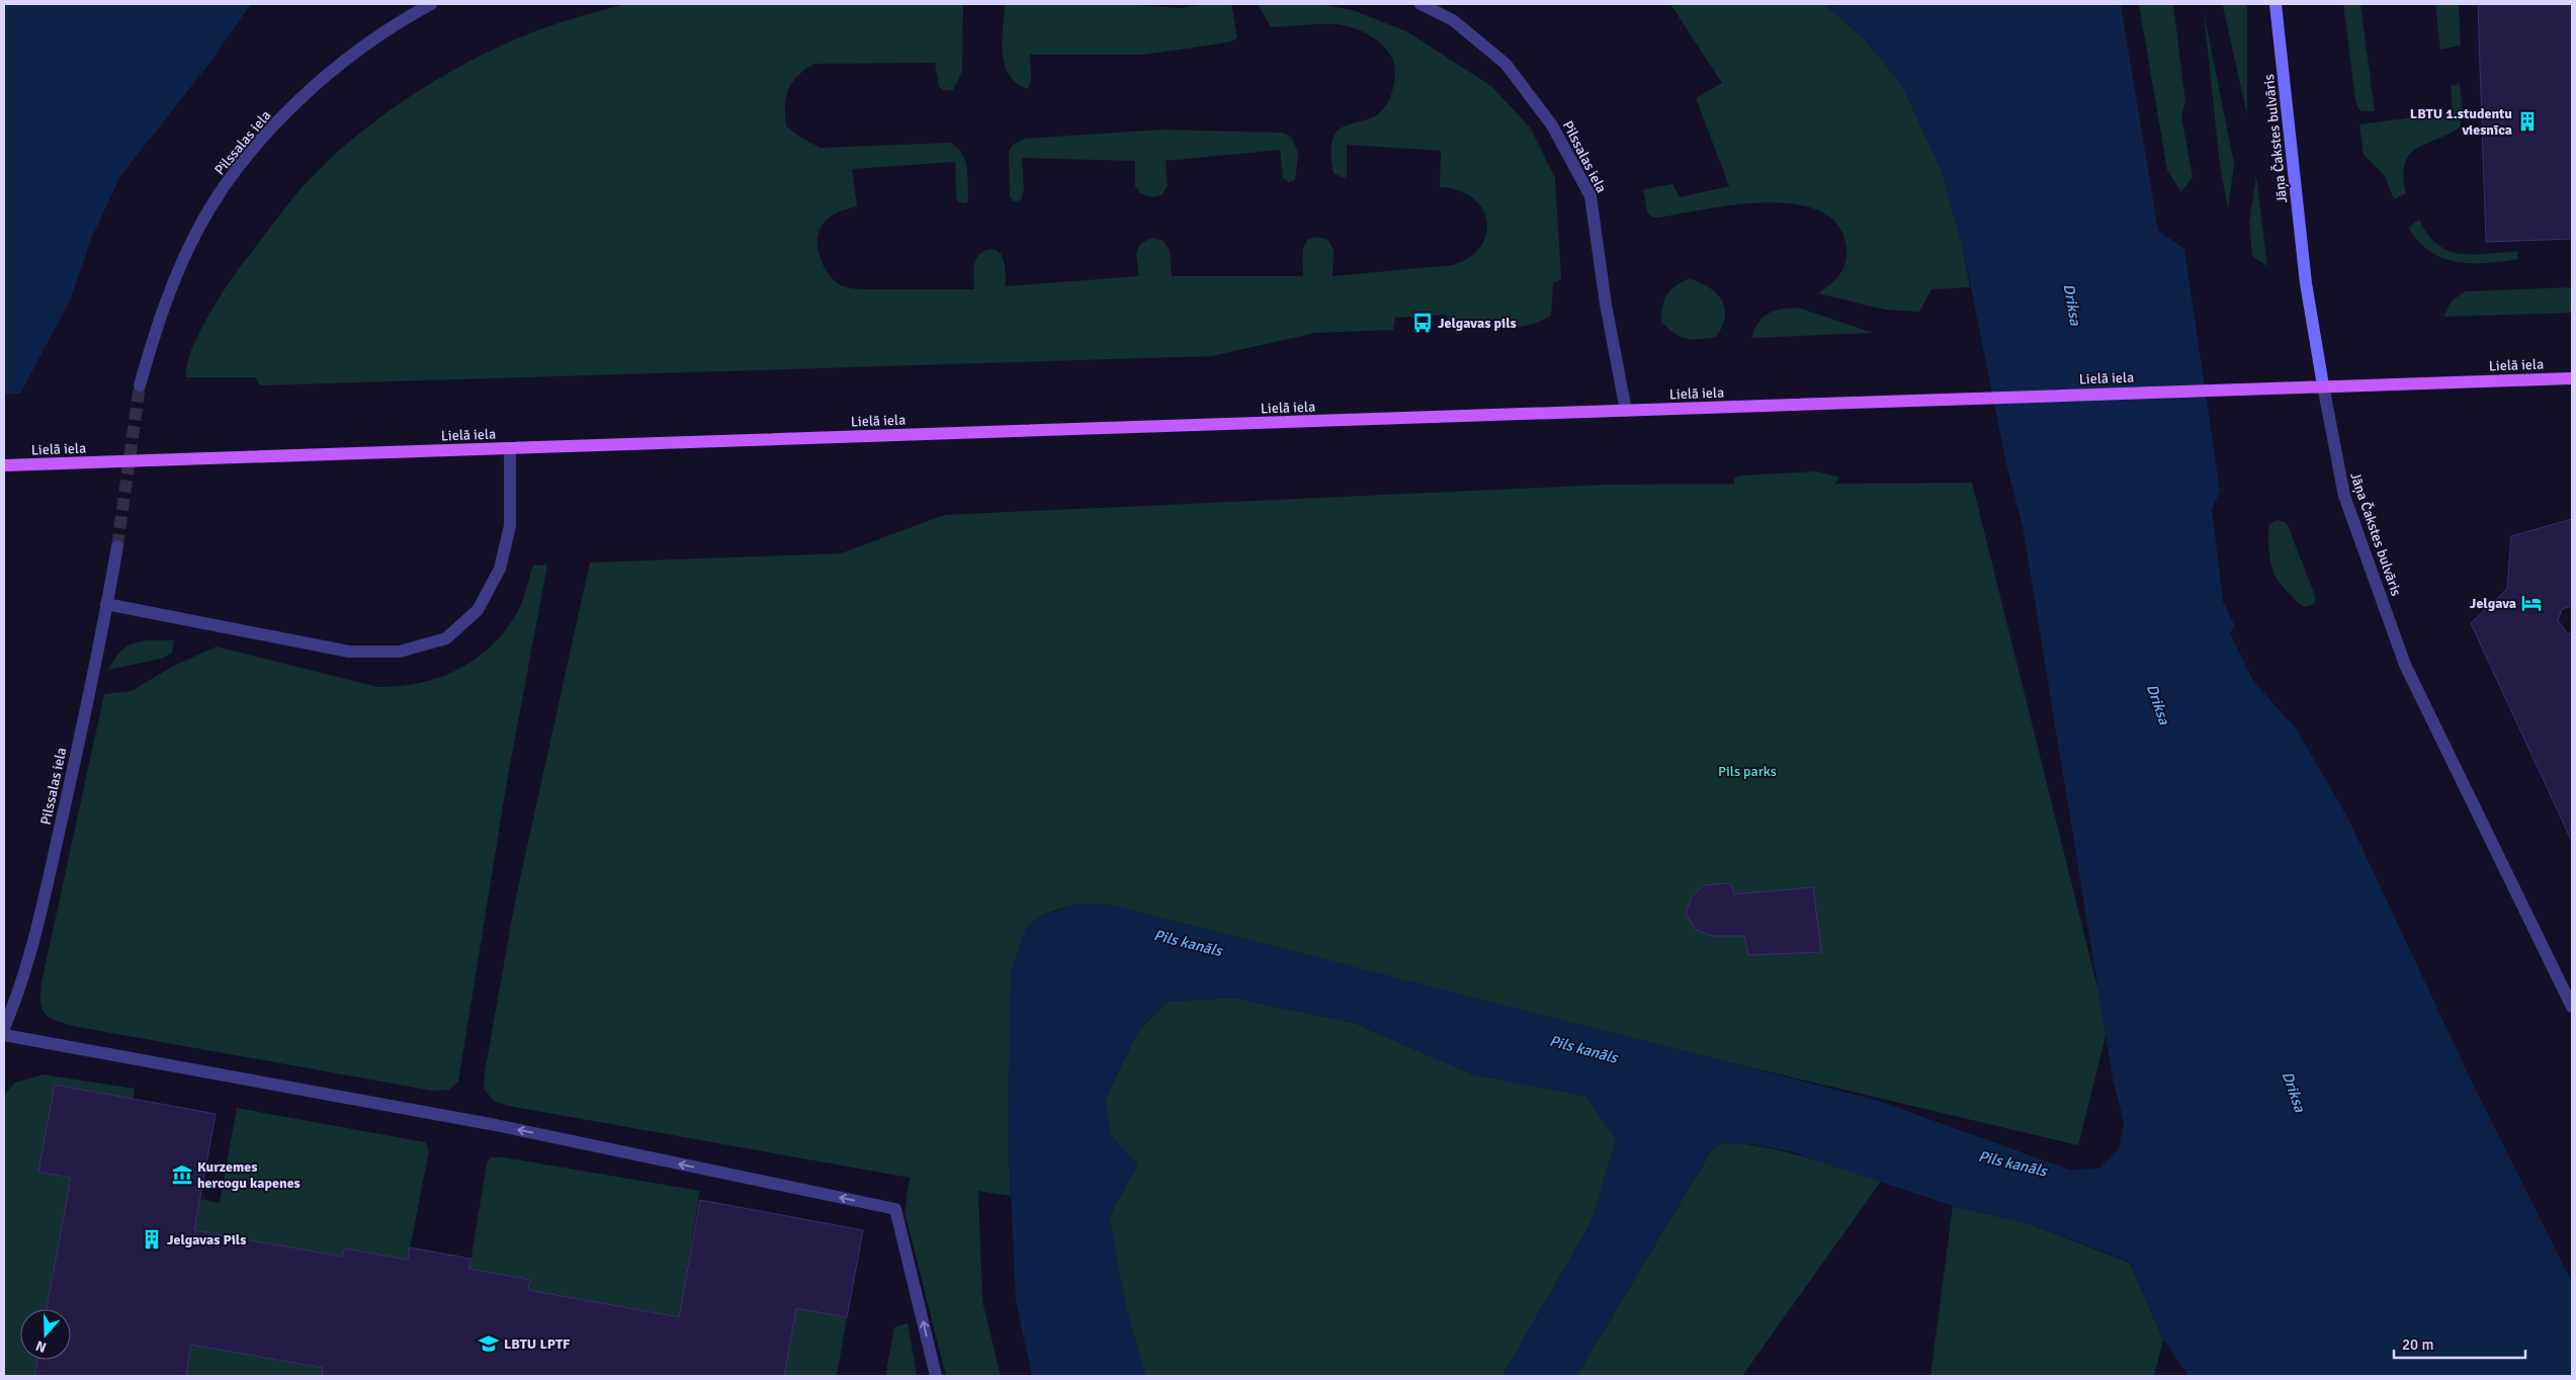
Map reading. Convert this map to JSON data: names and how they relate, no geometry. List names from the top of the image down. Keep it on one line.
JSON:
{"streets":{"main road":["Lielā iela"],"street":["Jāņa Čakstes bulvāris","Pilssalas iela"]},"crossings":[["Jāņa Čakstes bulvāris","Lielā iela"],["Pilssalas iela","Lielā iela"]],"water":["Driksa","Pils kanāls"],"parks":["Pils parks"],"places":{"building":["LBTU 1.studentu viesnīca","Jelgavas Pils"],"bus stop":["Jelgavas pils"],"hotel":["Jelgava"],"museum":["Kurzemes hercogu kapenes"],"school or university":["LBTU LPTF"]},"scale_bar":"20 m","north":"bottom"}
